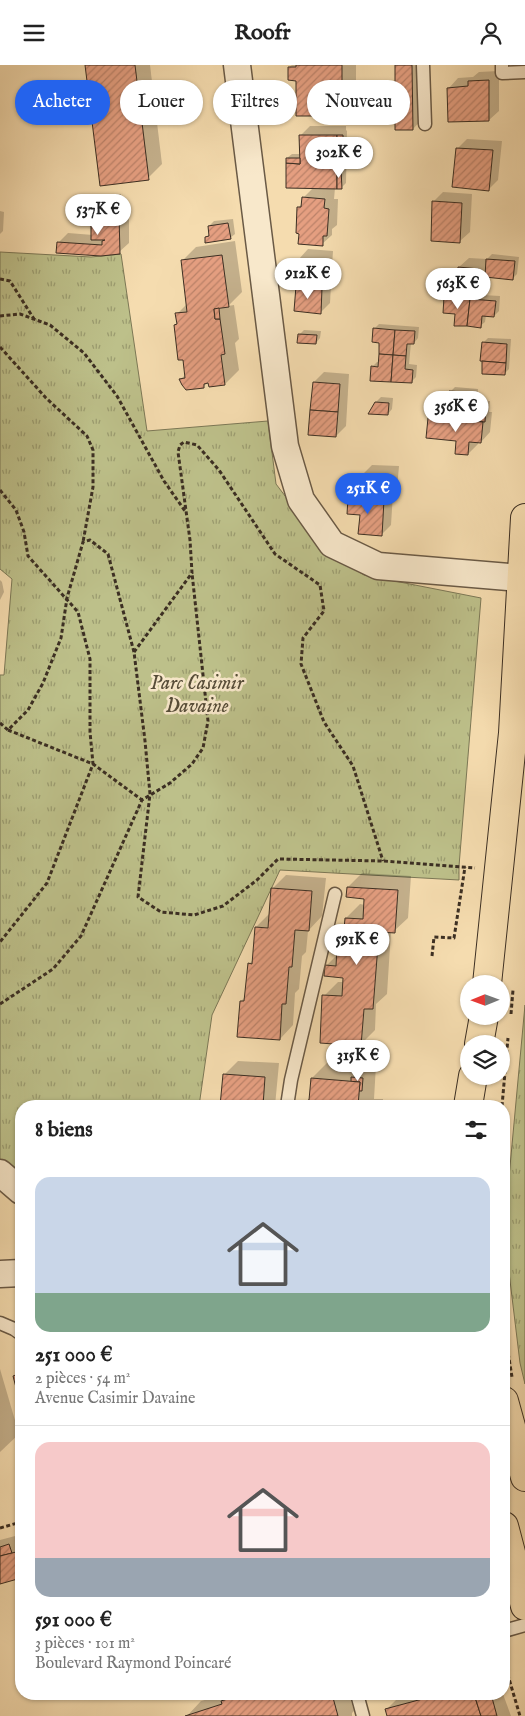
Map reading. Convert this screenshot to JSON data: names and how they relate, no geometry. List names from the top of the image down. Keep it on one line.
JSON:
{"parks":["Parc Casimir Davaine"],"north":"left","page":{"header":"Roofr","chip":["Acheter","Louer","Filtres","Nouveau"],"price":["302K €","537K €","912K €","563K €","356K €","251K €","591K €","315K €"],"heading":"8 biens","list":[{"name":"251 000 €","note":"2 pièces · 54 m² · Avenue Casimir Davaine"},{"name":"591 000 €","note":"3 pièces · 101 m² · Boulevard Raymond Poincaré"}]}}
